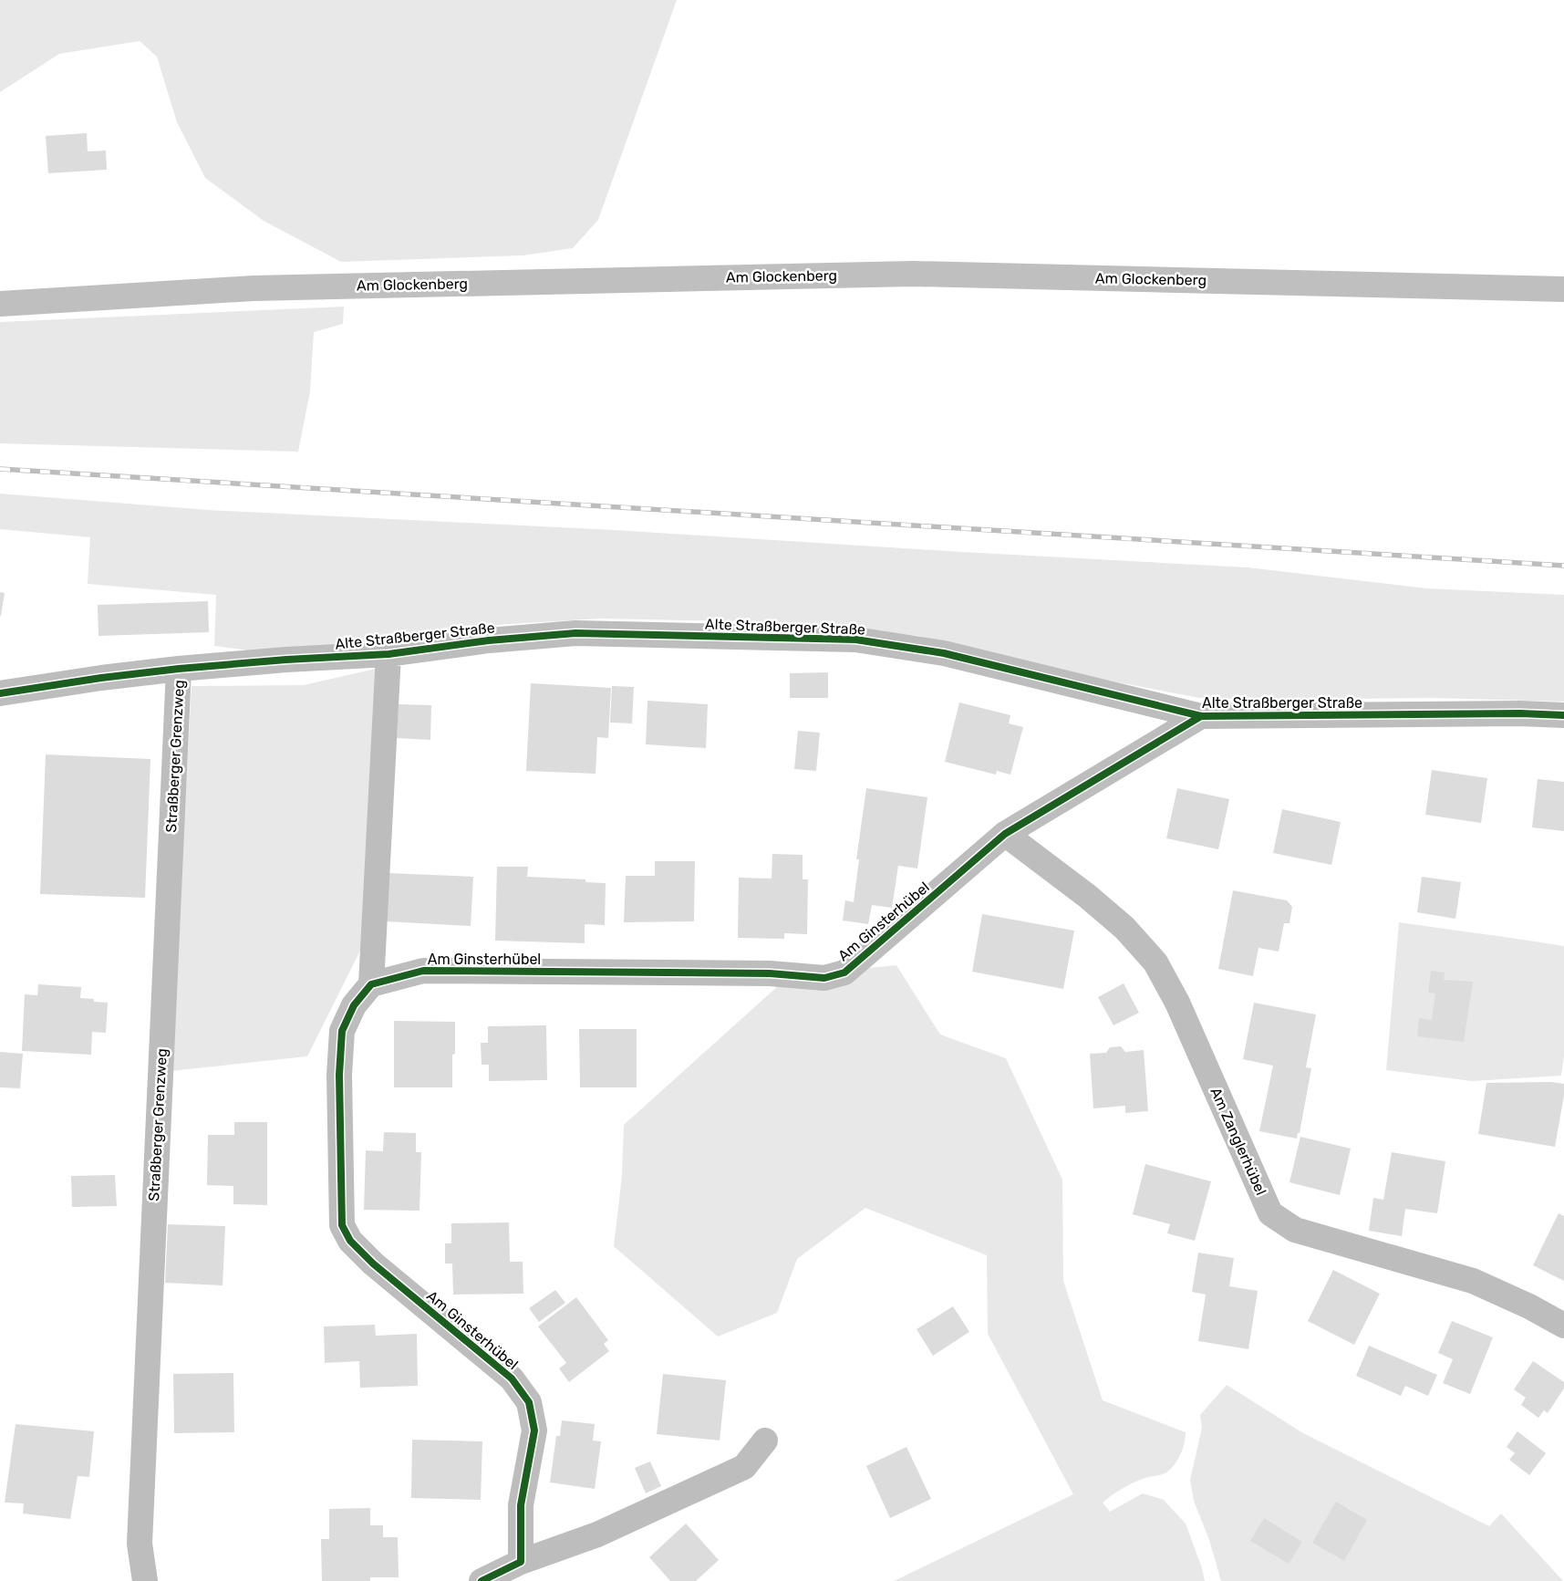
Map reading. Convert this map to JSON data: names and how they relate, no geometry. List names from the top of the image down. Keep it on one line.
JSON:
{"streets":{"main road":["Am Glockenberg"],"street":["Alte Straßberger Straße","Straßberger Grenzweg","Am Ginsterhübel","Am Zanglerhübel"]},"crossings":[["Alte Straßberger Straße","Straßberger Grenzweg"],["Alte Straßberger Straße","Am Ginsterhübel"],["Am Ginsterhübel","Am Zanglerhübel"]]}
